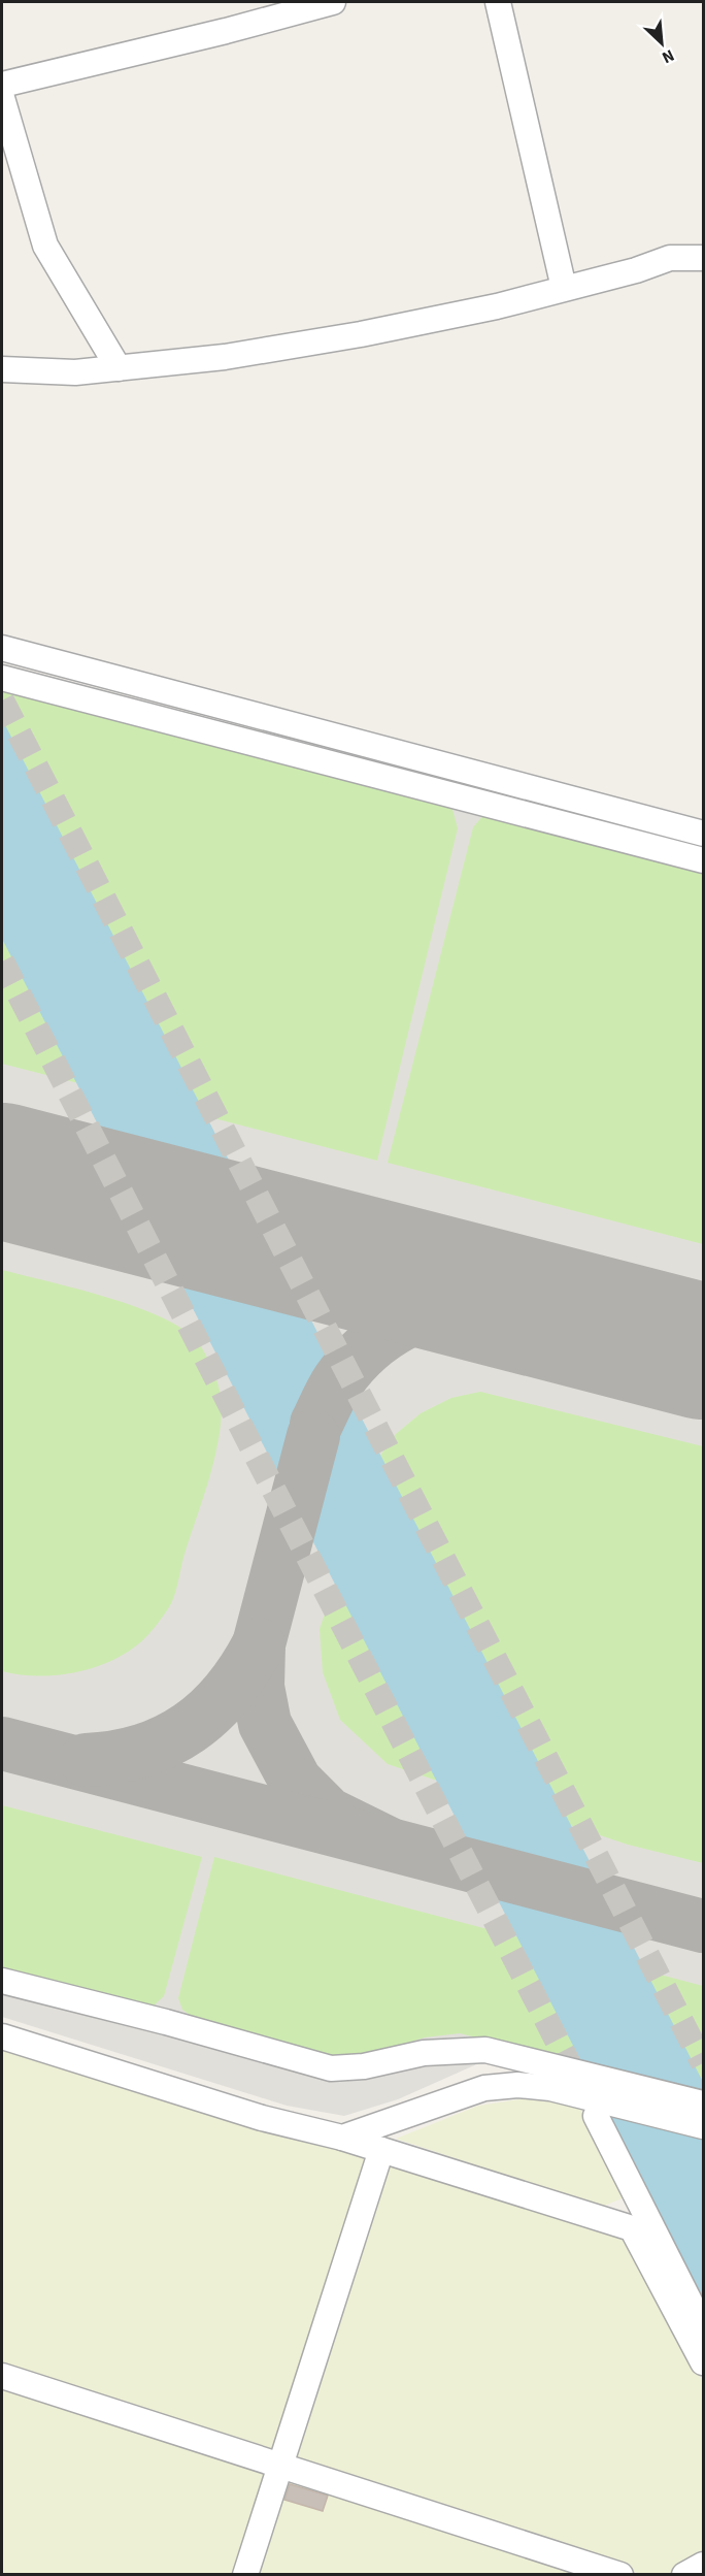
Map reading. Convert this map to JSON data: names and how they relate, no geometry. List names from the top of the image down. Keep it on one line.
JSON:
{"north":"bottom right"}
